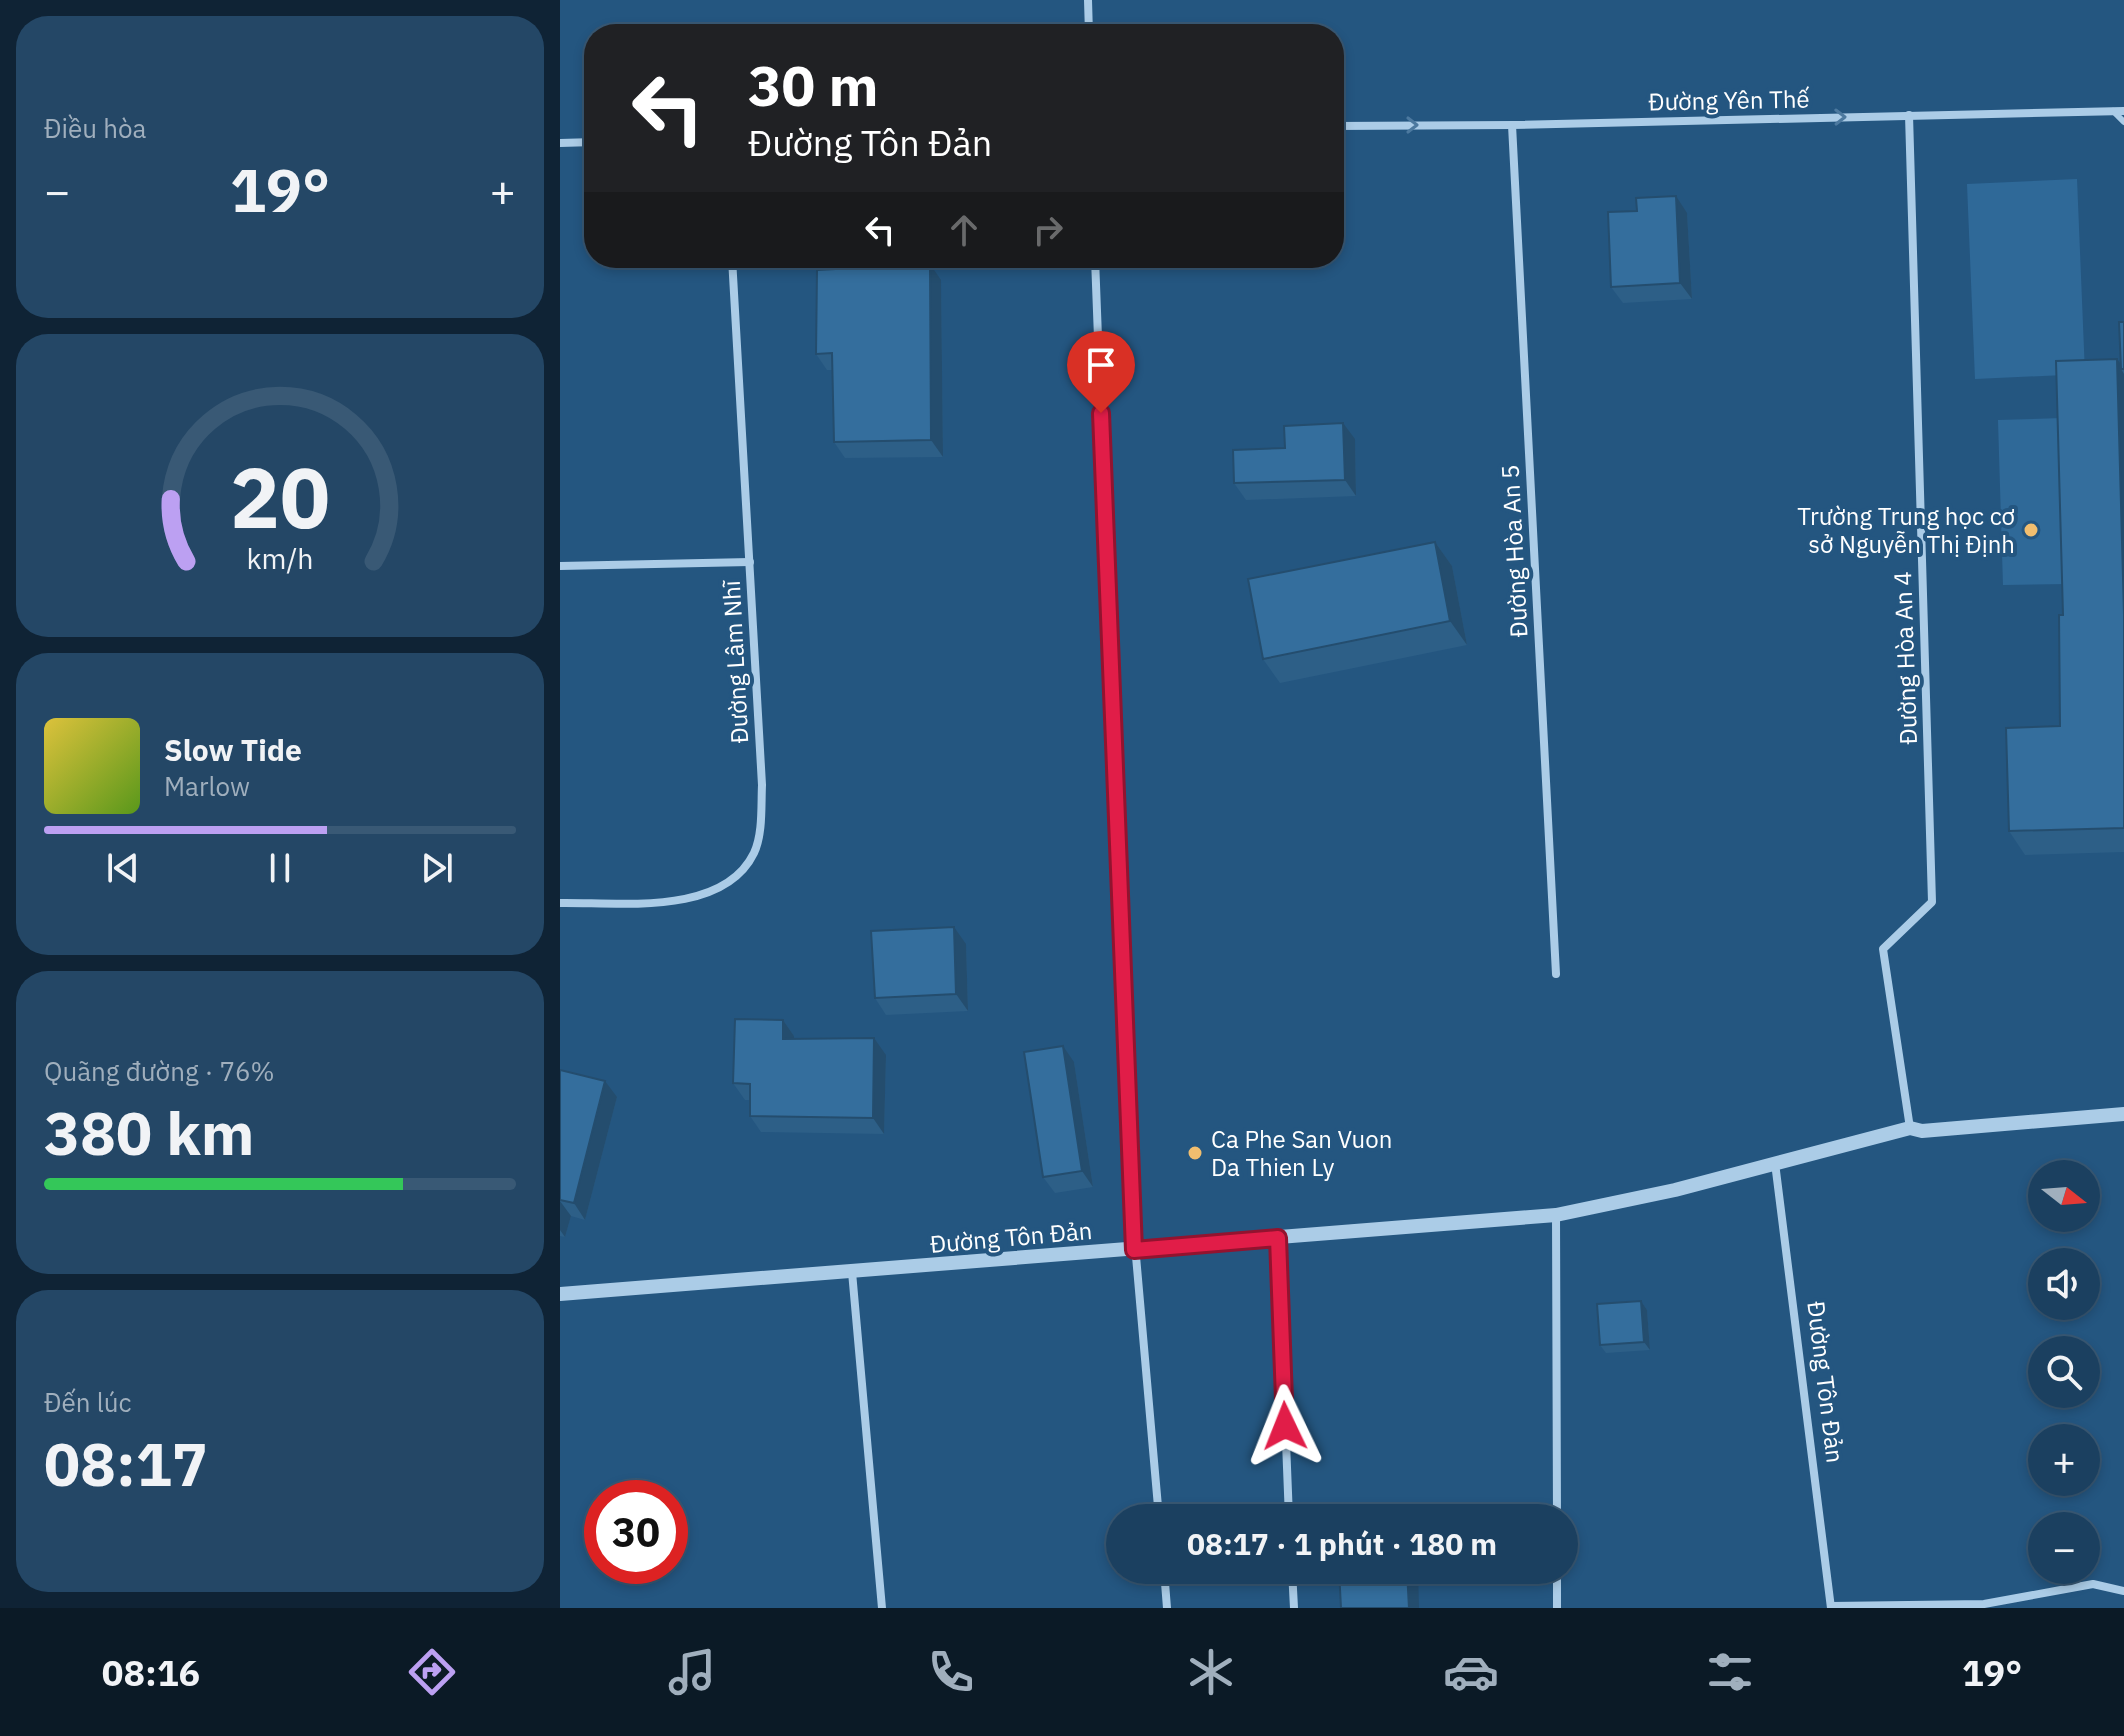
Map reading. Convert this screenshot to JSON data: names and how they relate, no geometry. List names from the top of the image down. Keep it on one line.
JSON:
{"streets":{"street":["Đường Yên Thế","Đường Hòa An 5","Đường Hòa An 4","Đường Lâm Nhĩ","Đường Tôn Đản"]},"crossings":[["Đường Yên Thế","Đường Hòa An 5"],["Đường Yên Thế","Đường Hòa An 4"],["Đường Hòa An 4","Đường Tôn Đản"]],"one_way":["Đường Yên Thế"],"places":["Trường Trung học cơ sở Nguyễn Thị Định","Ca Phe San Vuon Da Thien Ly"],"north":"right","page":{"tile":["Điều hòa",["Quãng đường · 76%","380 km"],["Đến lúc","08:17"]],"turn":["30 m","Đường Tôn Đản"],"heat":["−","19°","+"],"song":["Slow Tide","Marlow"],"map_buttons":["+","−"],"limit":"30","trip":"08:17 · 1 phút · 180 m","tabs":["08:16","19°"],"gauge":["20","km/h"]}}
